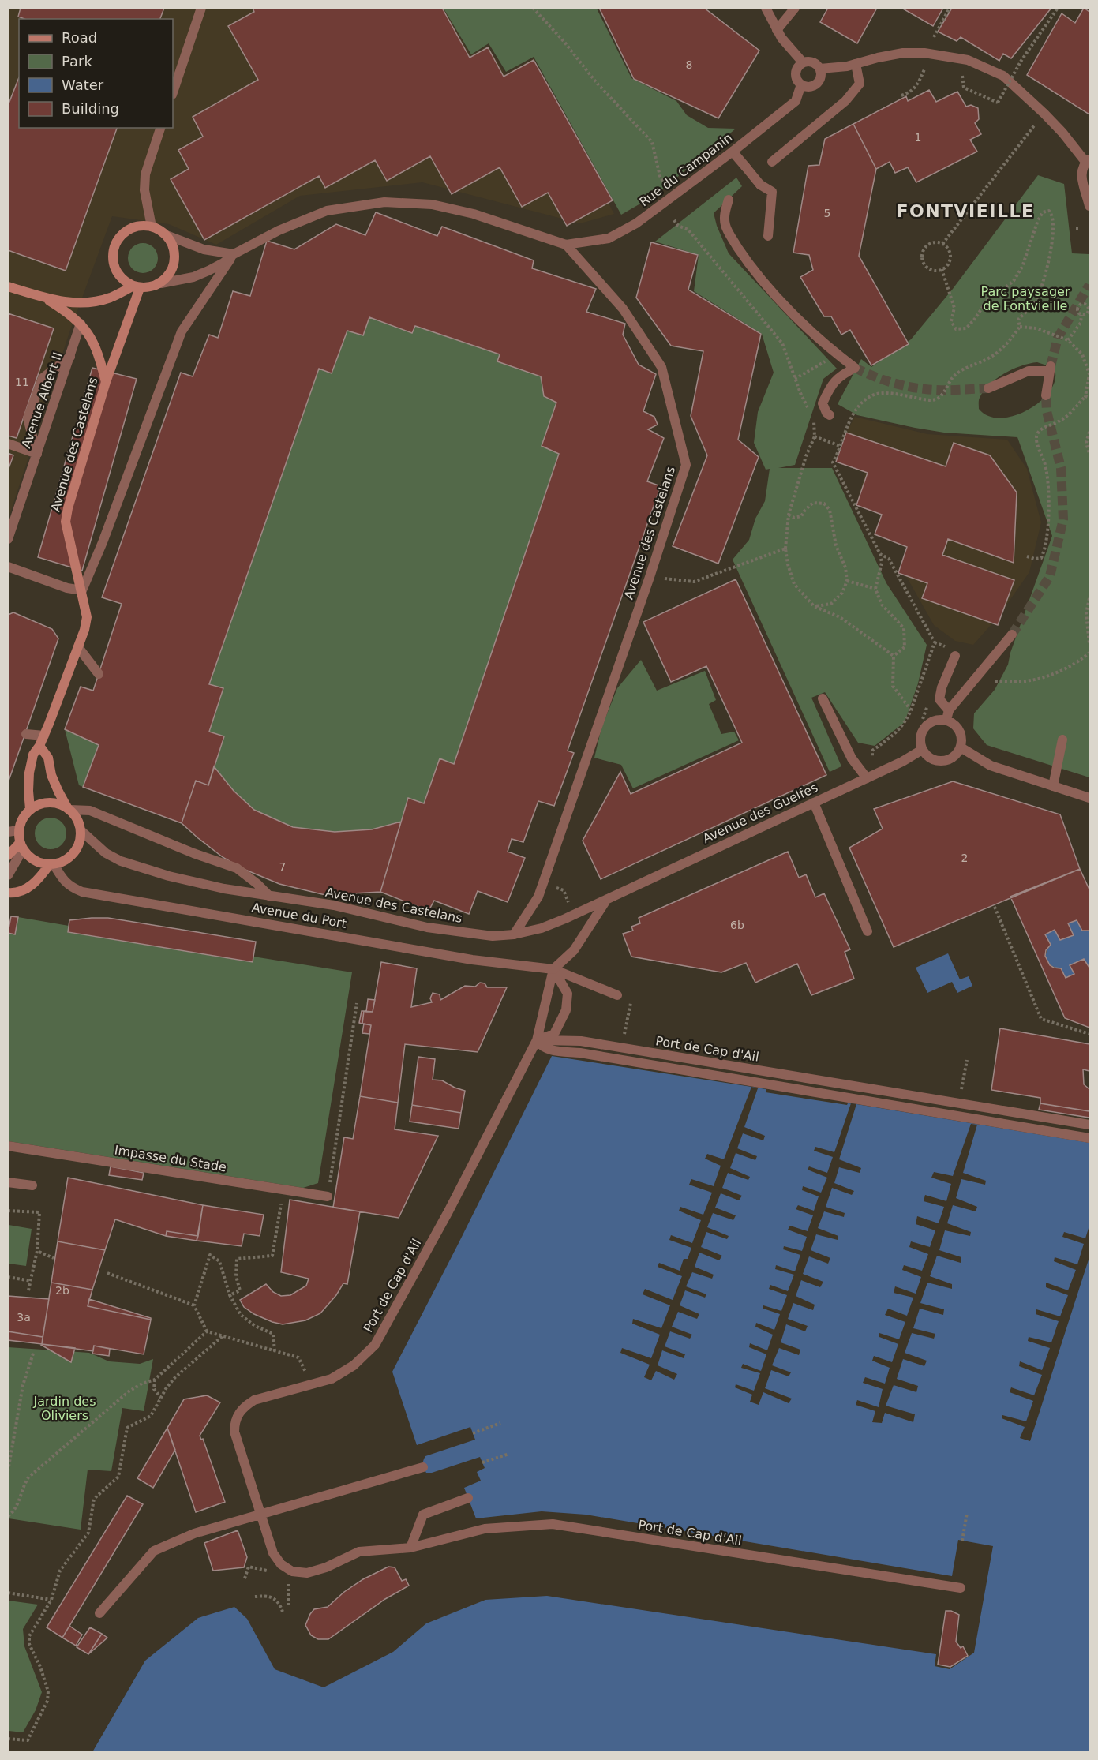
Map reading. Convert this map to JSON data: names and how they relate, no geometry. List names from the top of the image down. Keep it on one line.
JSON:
{"streets":{"street":["Rue du Campanin","Avenue Albert II","Avenue des Castelans","Avenue des Guelfes","Avenue du Port","Port de Cap d'Ail","Impasse du Stade"]},"crossings":[["Rue du Campanin","Avenue des Castelans"],["Avenue des Castelans","Avenue des Guelfes"],["Avenue des Castelans","Avenue du Port"]],"districts":["FONTVIEILLE"],"parks":["Parc paysager de Fontvieille","Jardin des Oliviers"],"house_numbers":["8","1","5","11","2","7","6b","2b","3a"],"legend":["Road","Park","Water","Building"]}
